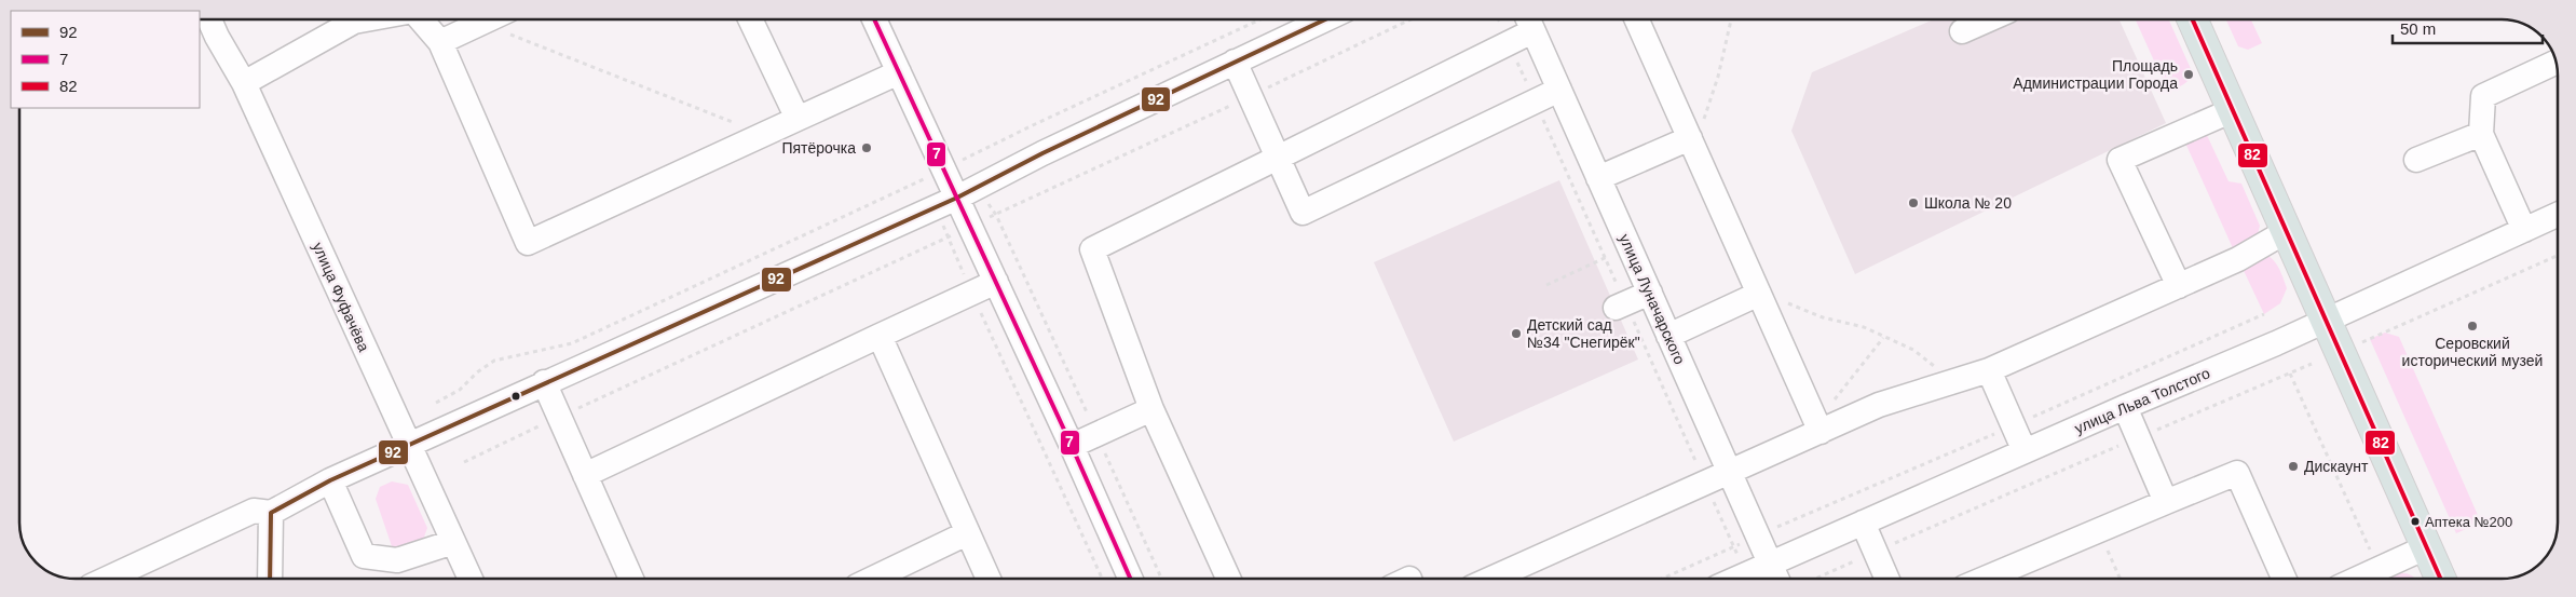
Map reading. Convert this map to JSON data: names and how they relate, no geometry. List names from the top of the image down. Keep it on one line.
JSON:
{"streets":{"street":["улица Фуфачёва","улица Луначарского","улица Льва Толстого"]},"crossings":[["улица Луначарского","улица Льва Толстого"]],"places":["Площадь Администрации Города","Пятёрочка","Школа № 20","Серовский исторический музей","Детский сад №34 \"Снегирёк\"","Дискаунт","Аптека №200"],"lines":["transit line 92","transit line 7","transit line 82"],"legend":["92","7","82"],"scale_bar":"50 m"}
